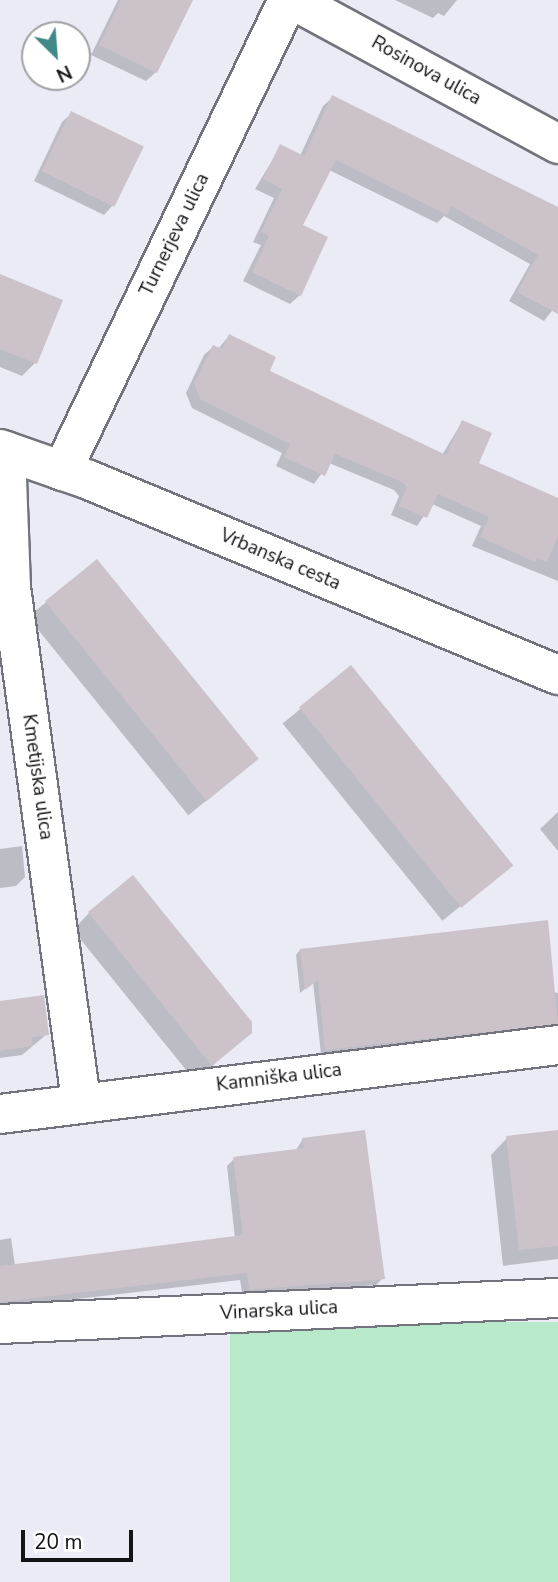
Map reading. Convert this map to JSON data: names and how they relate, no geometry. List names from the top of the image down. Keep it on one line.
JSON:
{"streets":{"street":["Rosinova ulica","Turnerjeva ulica","Vrbanska cesta","Kmetijska ulica","Kamniška ulica","Vinarska ulica"]},"crossings":[["Rosinova ulica","Turnerjeva ulica"],["Turnerjeva ulica","Vrbanska cesta"],["Vrbanska cesta","Kmetijska ulica"],["Kmetijska ulica","Kamniška ulica"]],"scale_bar":"20 m","north":"bottom right"}
